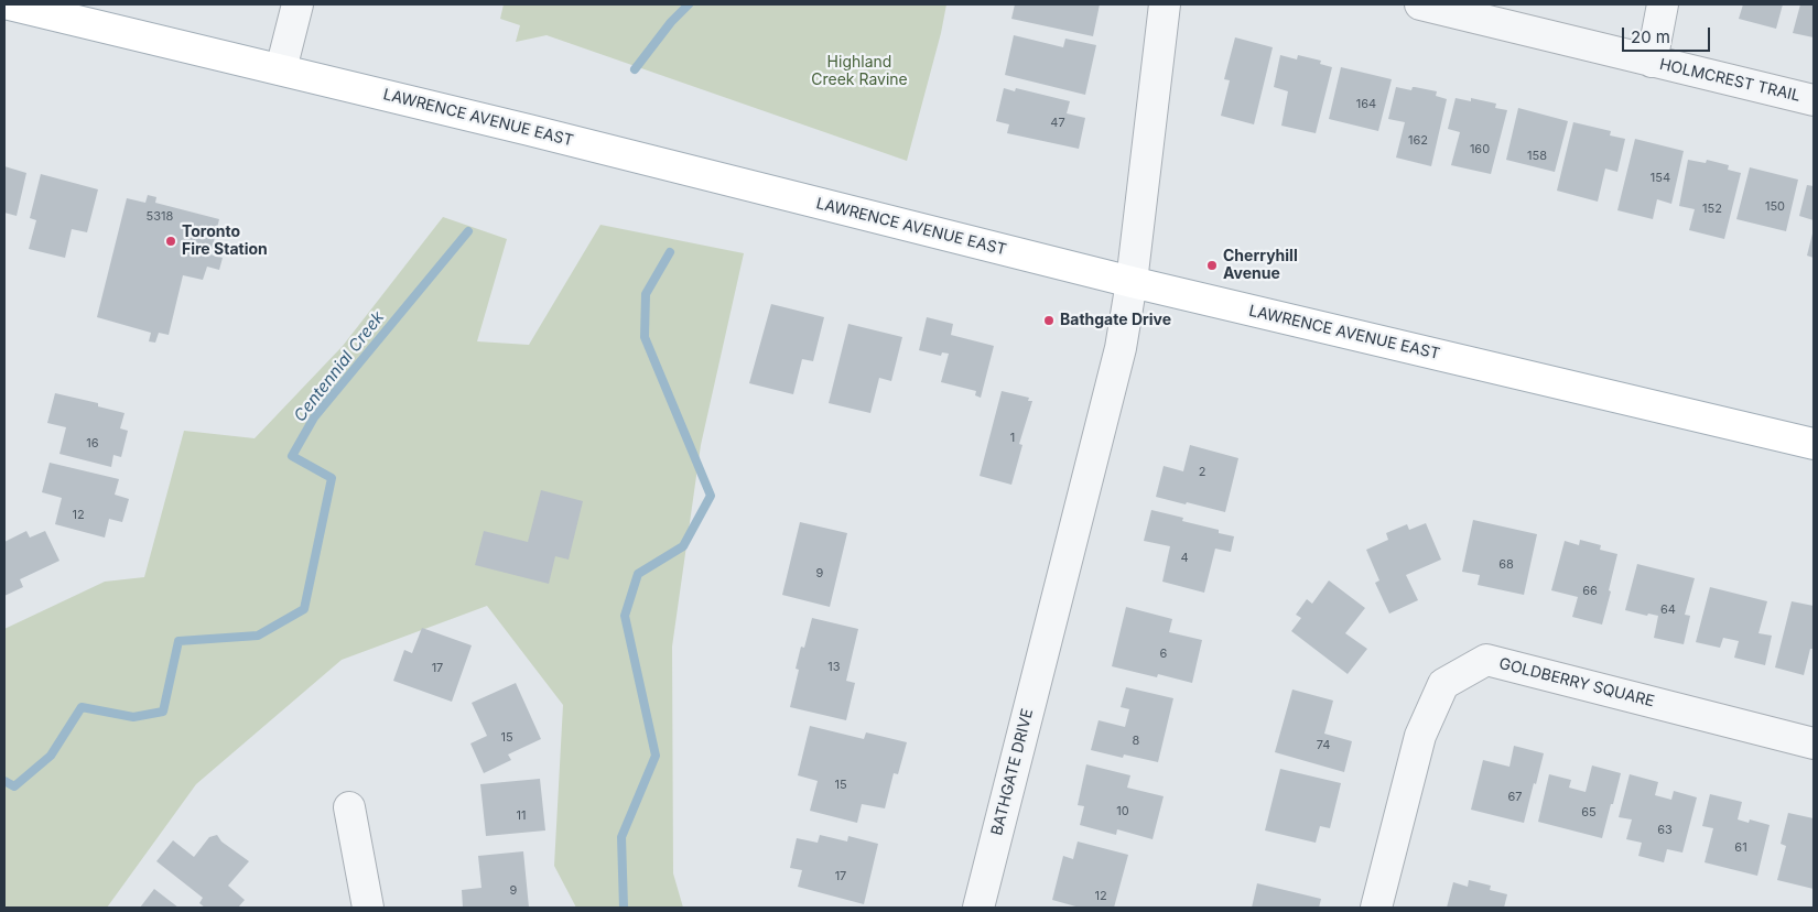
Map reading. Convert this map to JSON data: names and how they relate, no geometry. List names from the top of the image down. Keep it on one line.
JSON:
{"streets":{"main road":["LAWRENCE AVENUE EAST"],"street":["HOLMCREST TRAIL","GOLDBERRY SQUARE","BATHGATE DRIVE"]},"crossings":[["LAWRENCE AVENUE EAST","BATHGATE DRIVE"]],"water":["Centennial Creek"],"parks":["Highland Creek Ravine"],"places":["Toronto Fire Station","Cherryhill Avenue","Bathgate Drive"],"house_numbers":["164","47","162","160","158","154","150","152","5318","1","16","2","12","4","68","9","66","64","6","13","17","15","8","74","15","67","10","65","11","63","61","17","9","12"],"scale_bar":"20 m"}
